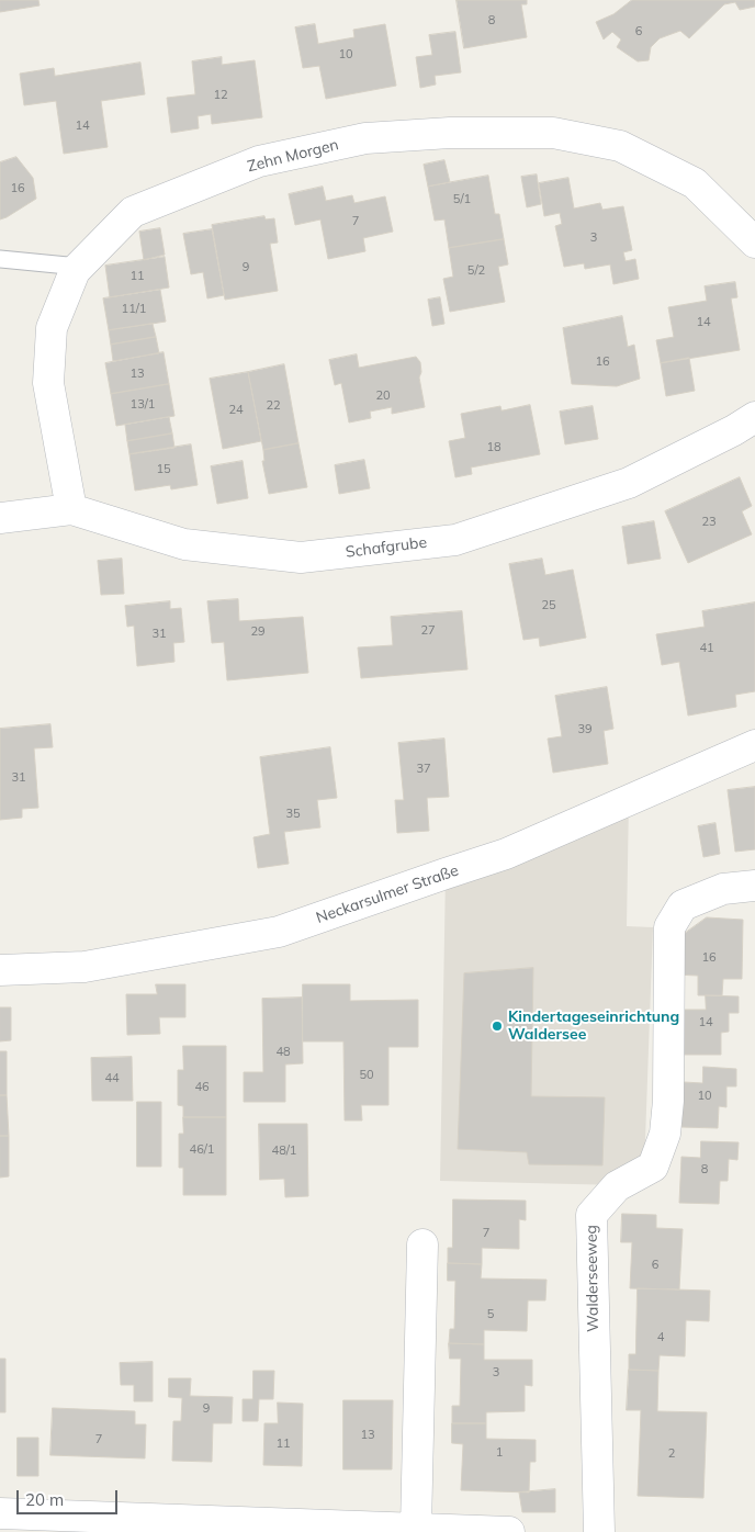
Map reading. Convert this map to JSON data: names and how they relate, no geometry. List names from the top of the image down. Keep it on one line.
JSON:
{"streets":{"street":["Zehn Morgen","Schafgrube","Neckarsulmer Straße","Walderseeweg"]},"crossings":[["Zehn Morgen","Schafgrube"]],"places":["Kindertageseinrichtung Waldersee"],"house_numbers":["8","6","10","12","14","16","5/1","7","3","9","5/2","11","11/1","14","16","13","20","13/1","22","24","18","15","23","25","27","29","31","41","39","37","31","35","16","14","48","50","44","46","10","46/1","48/1","8","7","6","5","4","3","9","13","7","11","1","2"],"scale_bar":"20 m"}
